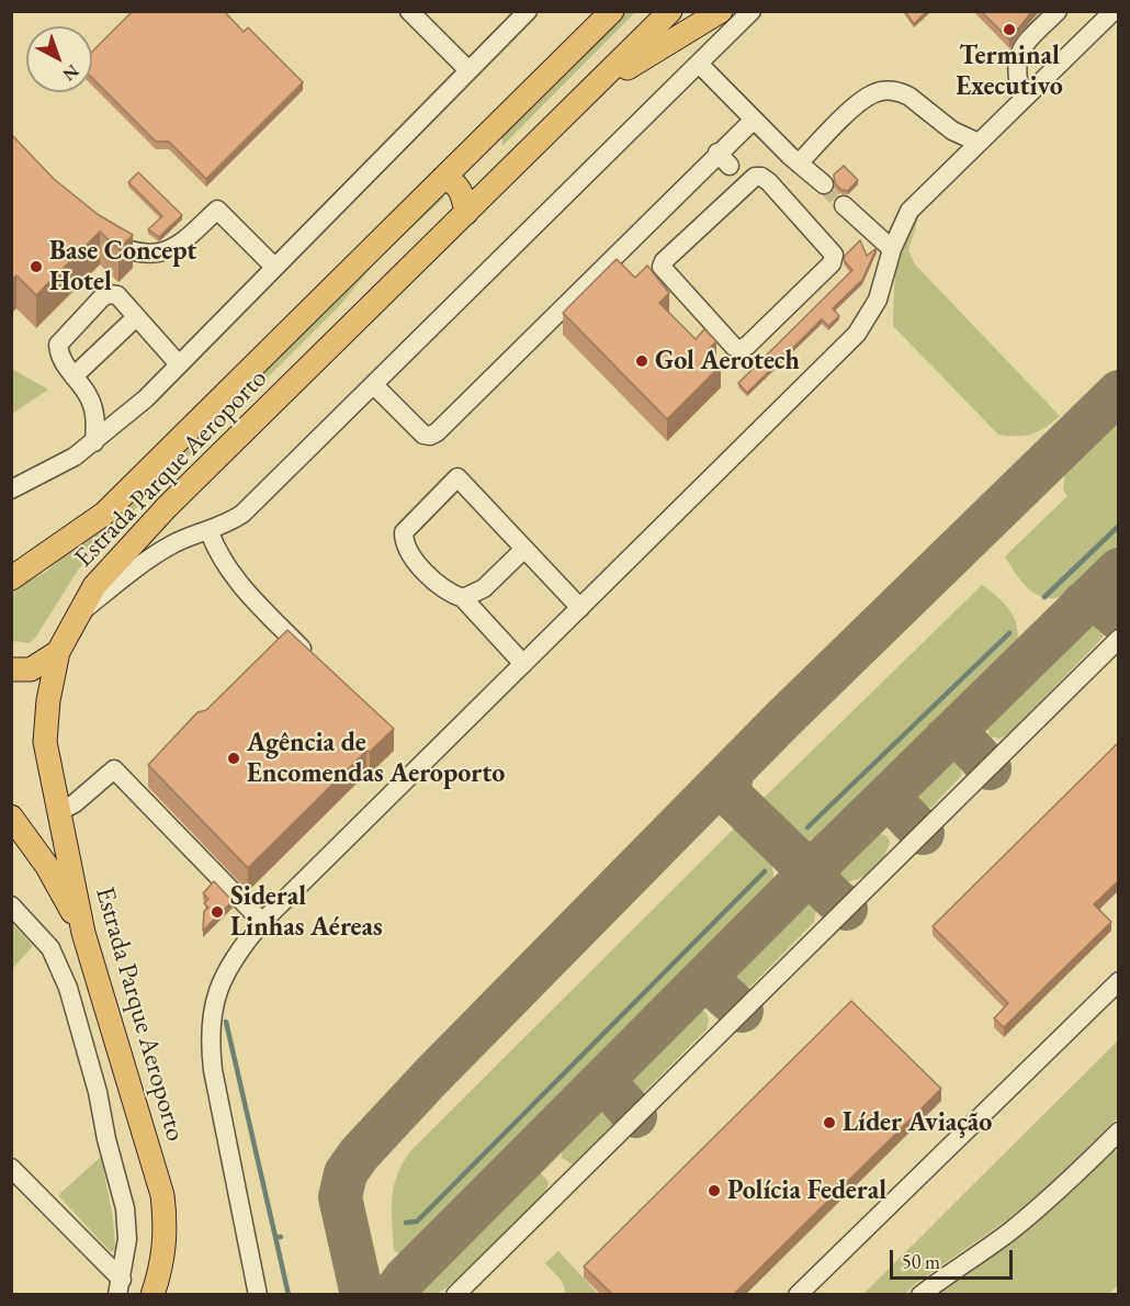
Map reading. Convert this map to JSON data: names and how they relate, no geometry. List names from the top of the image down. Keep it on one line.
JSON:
{"streets":{"main road":["Estrada Parque Aeroporto"]},"places":["Terminal Executivo","Base Concept Hotel","Gol Aerotech","Agência de Encomendas Aeroporto","Sideral Linhas Aéreas","Líder Aviação","Polícia Federal"],"scale_bar":"50 m","north":"bottom right"}
